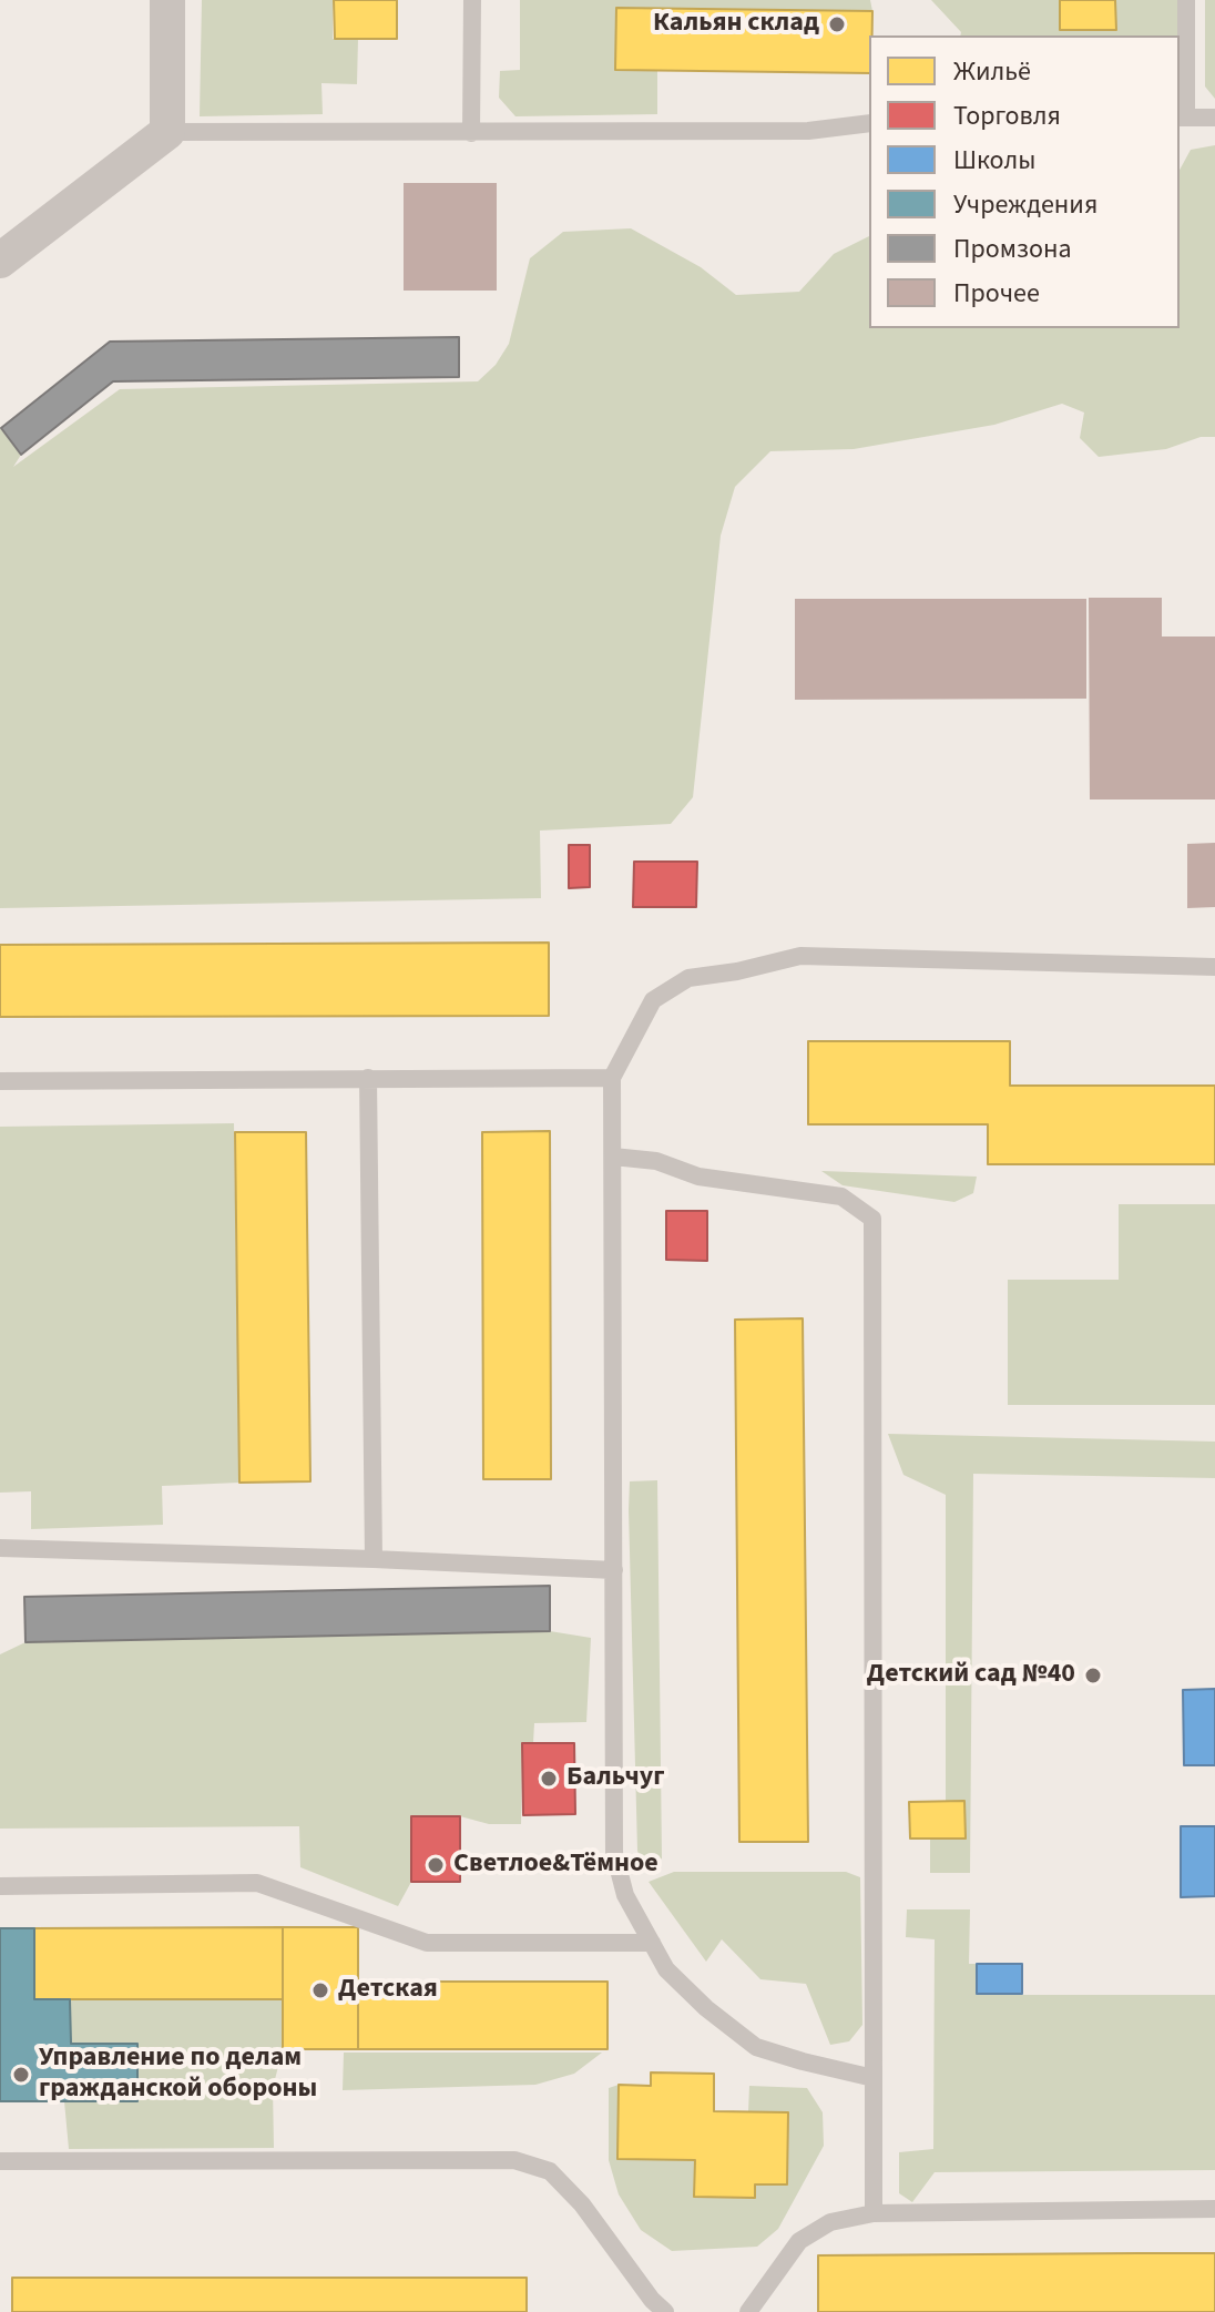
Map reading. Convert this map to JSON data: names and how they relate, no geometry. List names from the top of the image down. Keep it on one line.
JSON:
{"places":["Кальян склад","Детский сад №40","Бальчуг","Светлое&Тёмное","Детская","Управление по делам гражданской обороны"],"legend":["Жильё","Торговля","Школы","Учреждения","Промзона","Прочее"]}
